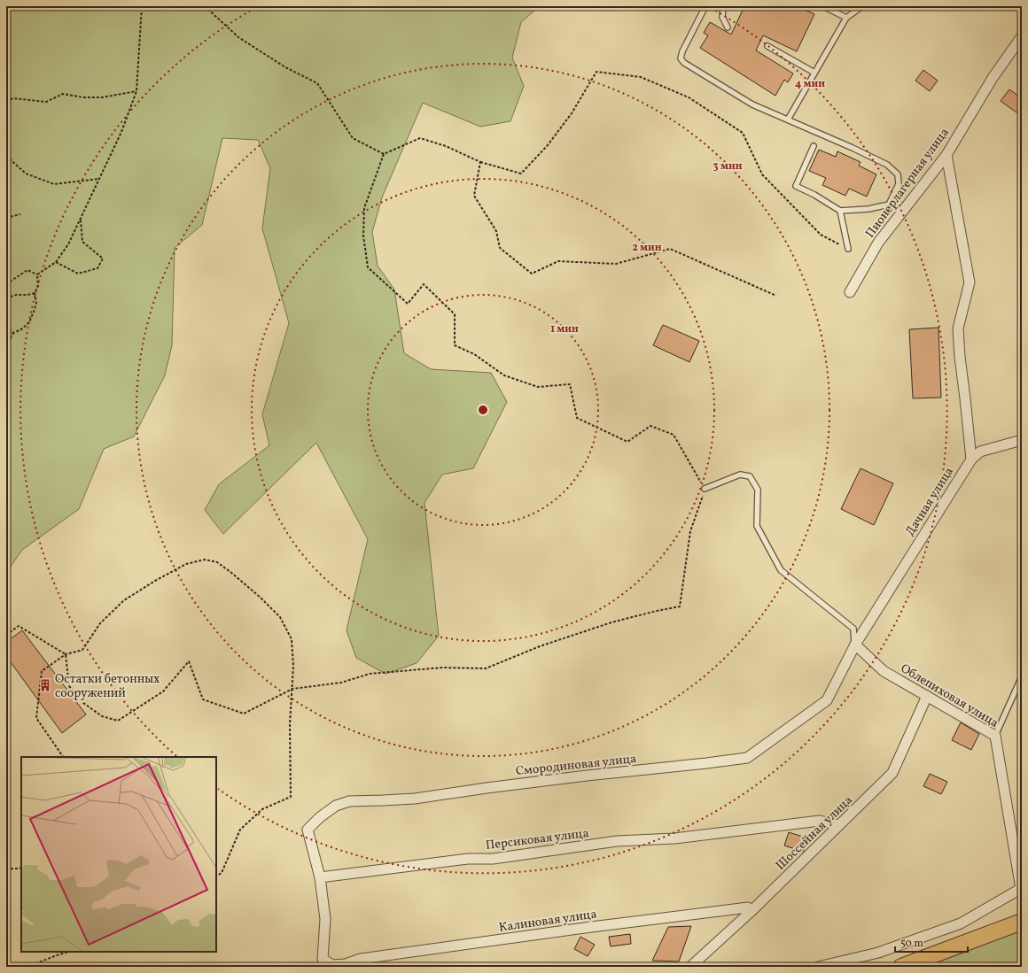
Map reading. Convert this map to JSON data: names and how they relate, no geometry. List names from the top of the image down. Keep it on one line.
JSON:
{"streets":{"street":["Пионерлагерная улица","Дачная улица","Облепиховая улица","Смородиновая улица","Шоссейная улица","Персиковая улица","Калиновая улица"]},"crossings":[["Дачная улица","Облепиховая улица"],["Дачная улица","Смородиновая улица"],["Облепиховая улица","Смородиновая улица"],["Облепиховая улица","Шоссейная улица"],["Смородиновая улица","Персиковая улица"],["Шоссейная улица","Персиковая улица"],["Шоссейная улица","Калиновая улица"]],"places":{"building":["Остатки бетонных сооружений"]},"scale_bar":"50 m","rings":["4 мин","3 мин","2 мин","1 мин"]}
